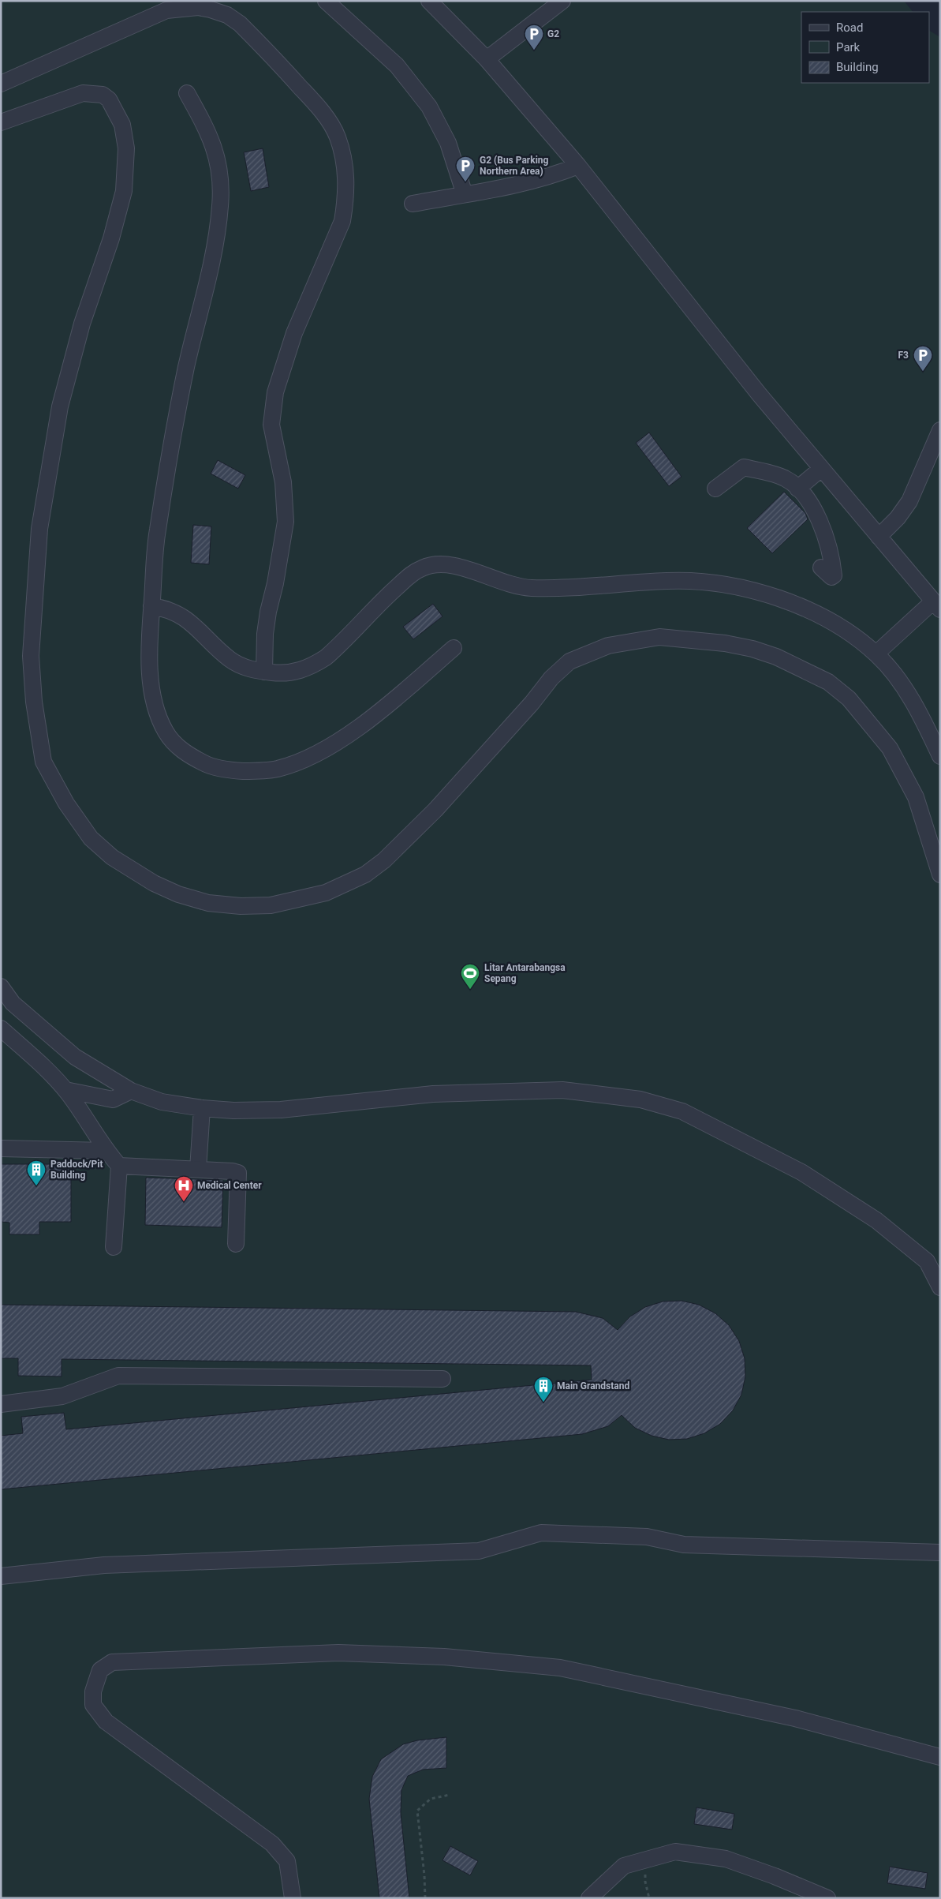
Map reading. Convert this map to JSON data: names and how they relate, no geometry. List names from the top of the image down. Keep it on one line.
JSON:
{"places":{"parking":["G2","G2 (Bus Parking Northern Area)","F3"],"sports":["Litar Antarabangsa Sepang"],"building":["Paddock/Pit Building","Main Grandstand"],"hospital":["Medical Center"]},"legend":["Road","Park","Building"]}
